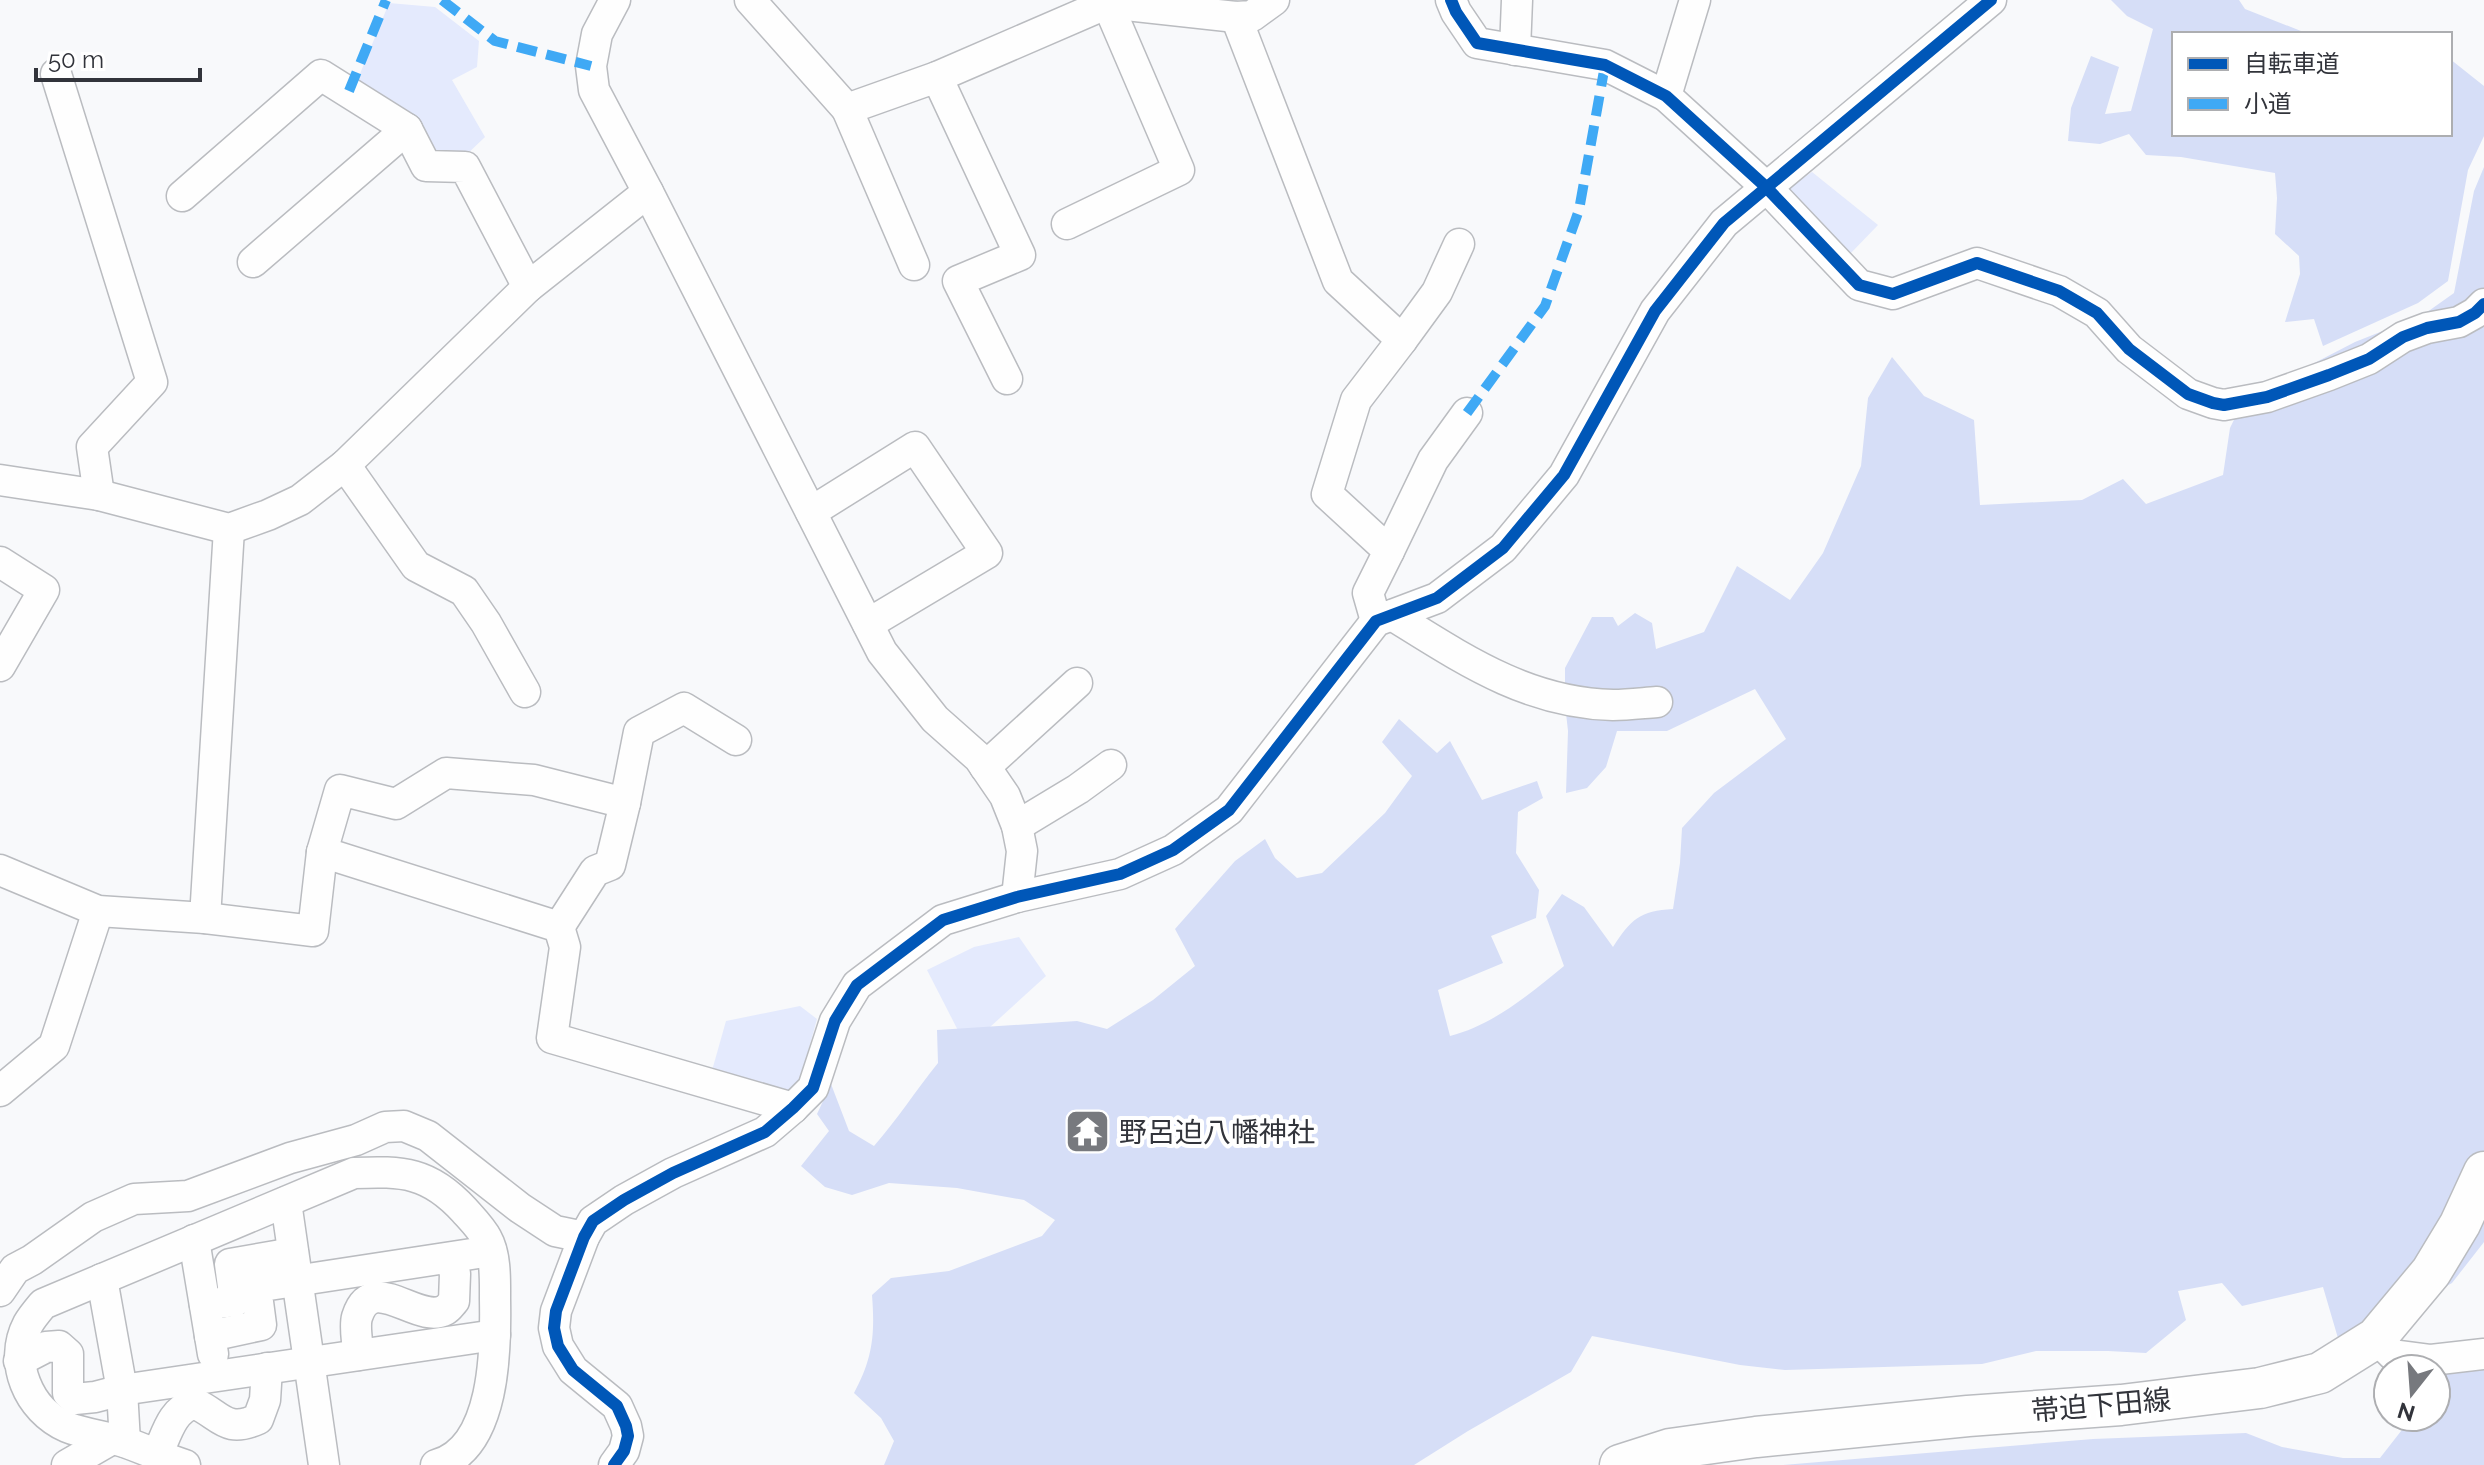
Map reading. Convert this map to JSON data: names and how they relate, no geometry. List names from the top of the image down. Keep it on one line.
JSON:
{"streets":{"main road":["帯迫下田線"]},"places":{"temple":["野呂迫八幡神社"]},"legend":["自転車道","小道"],"scale_bar":"50 m","north":"bottom"}
